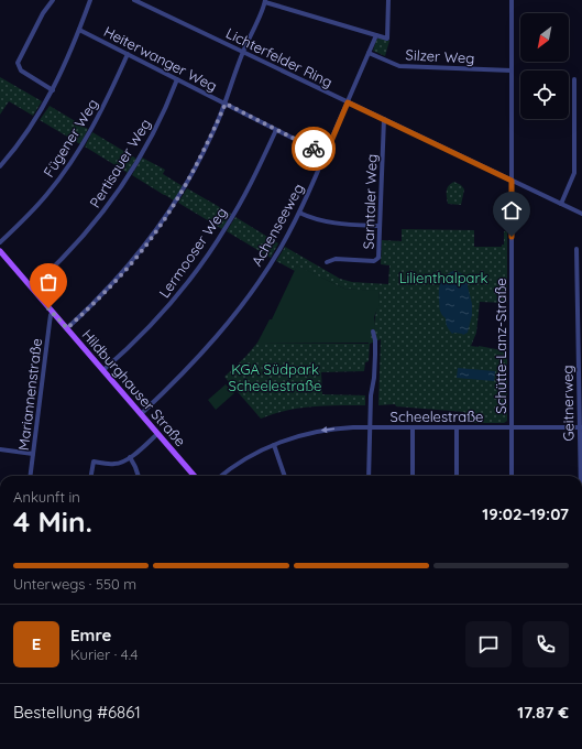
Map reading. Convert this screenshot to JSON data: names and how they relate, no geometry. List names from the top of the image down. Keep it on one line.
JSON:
{"streets":{"main road":["Hildburghauser Straße"],"street":["Silzer Weg","Lichterfelder Ring","Heiterwanger Weg","Fügener Weg","Pertisauer Weg","Sarntaler Weg","Achenseeweg","Lermooser Weg","Schütte-Lanz-Straße","Mariannenstraße","Geitnerweg","Scheelestraße"]},"crossings":[["Silzer Weg","Achenseeweg"],["Silzer Weg","Schütte-Lanz-Straße"],["Lichterfelder Ring","Sarntaler Weg"],["Lichterfelder Ring","Achenseeweg"],["Lichterfelder Ring","Schütte-Lanz-Straße"],["Heiterwanger Weg","Fügener Weg"],["Heiterwanger Weg","Pertisauer Weg"],["Heiterwanger Weg","Achenseeweg"],["Heiterwanger Weg","Lermooser Weg"],["Pertisauer Weg","Hildburghauser Straße"],["Achenseeweg","Hildburghauser Straße"],["Lermooser Weg","Hildburghauser Straße"],["Schütte-Lanz-Straße","Scheelestraße"],["Hildburghauser Straße","Mariannenstraße"],["Geitnerweg","Scheelestraße"]],"parks":["Lilienthalpark","KGA Südpark Scheelestraße"],"north":"bottom left","page":{"heading":["4 Min.","Ankunft in","19:02–19:07"],"panel":["Emre","Kurier · 4.4","Bestellung #6861","17.87 €"],"bar":"Unterwegs · 550 m","round":"E"}}
